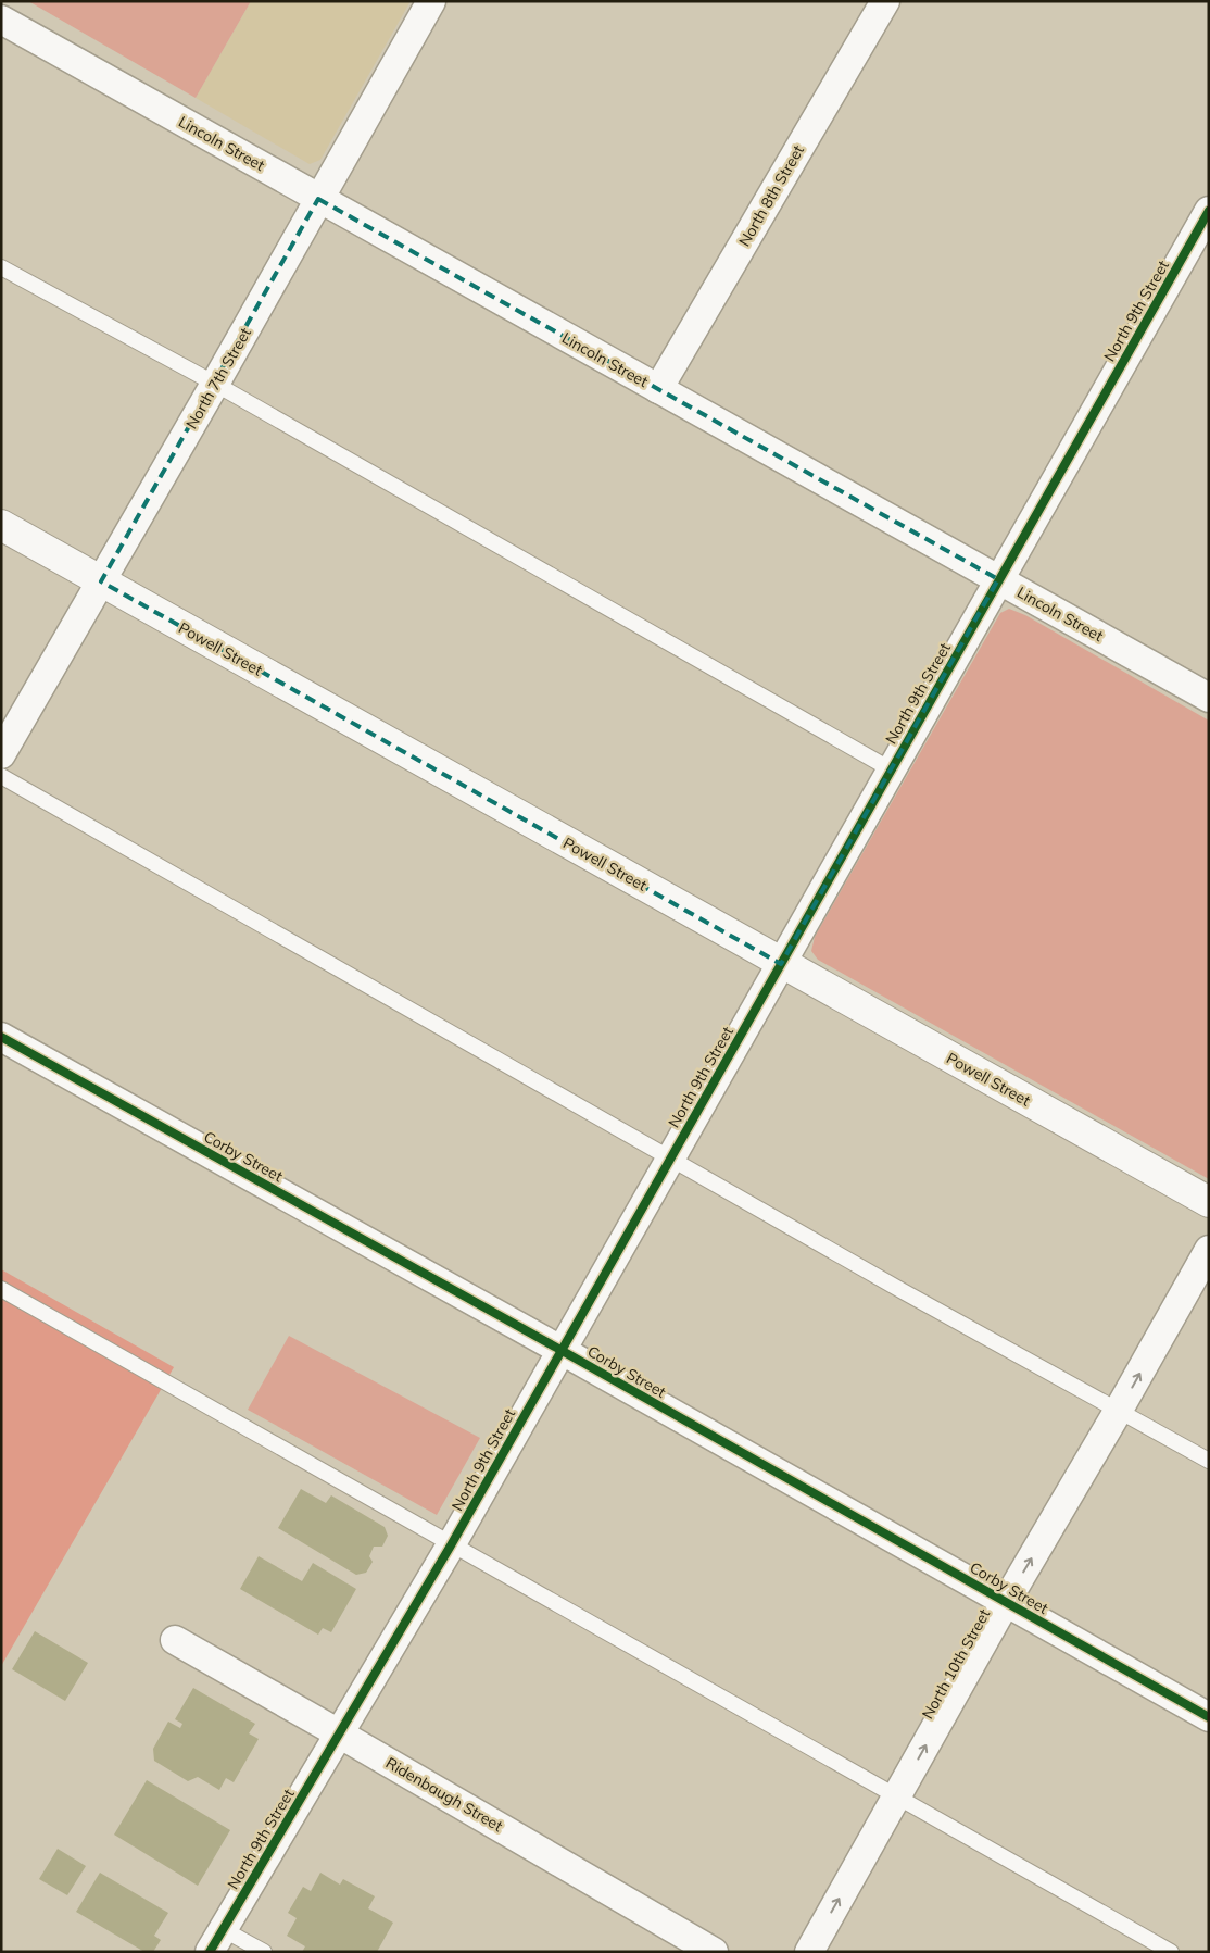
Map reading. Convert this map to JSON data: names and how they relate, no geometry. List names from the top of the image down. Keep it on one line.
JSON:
{"streets":{"street":["Lincoln Street","North 8th Street","North 9th Street","North 7th Street","Powell Street","Corby Street","North 10th Street","Ridenbaugh Street"]},"crossings":[["Lincoln Street","North 8th Street"],["Lincoln Street","North 9th Street"],["Lincoln Street","North 7th Street"],["North 9th Street","Powell Street"],["North 9th Street","Corby Street"],["North 9th Street","Ridenbaugh Street"],["North 7th Street","Powell Street"],["Corby Street","North 10th Street"]],"one_way":["North 10th Street"]}
